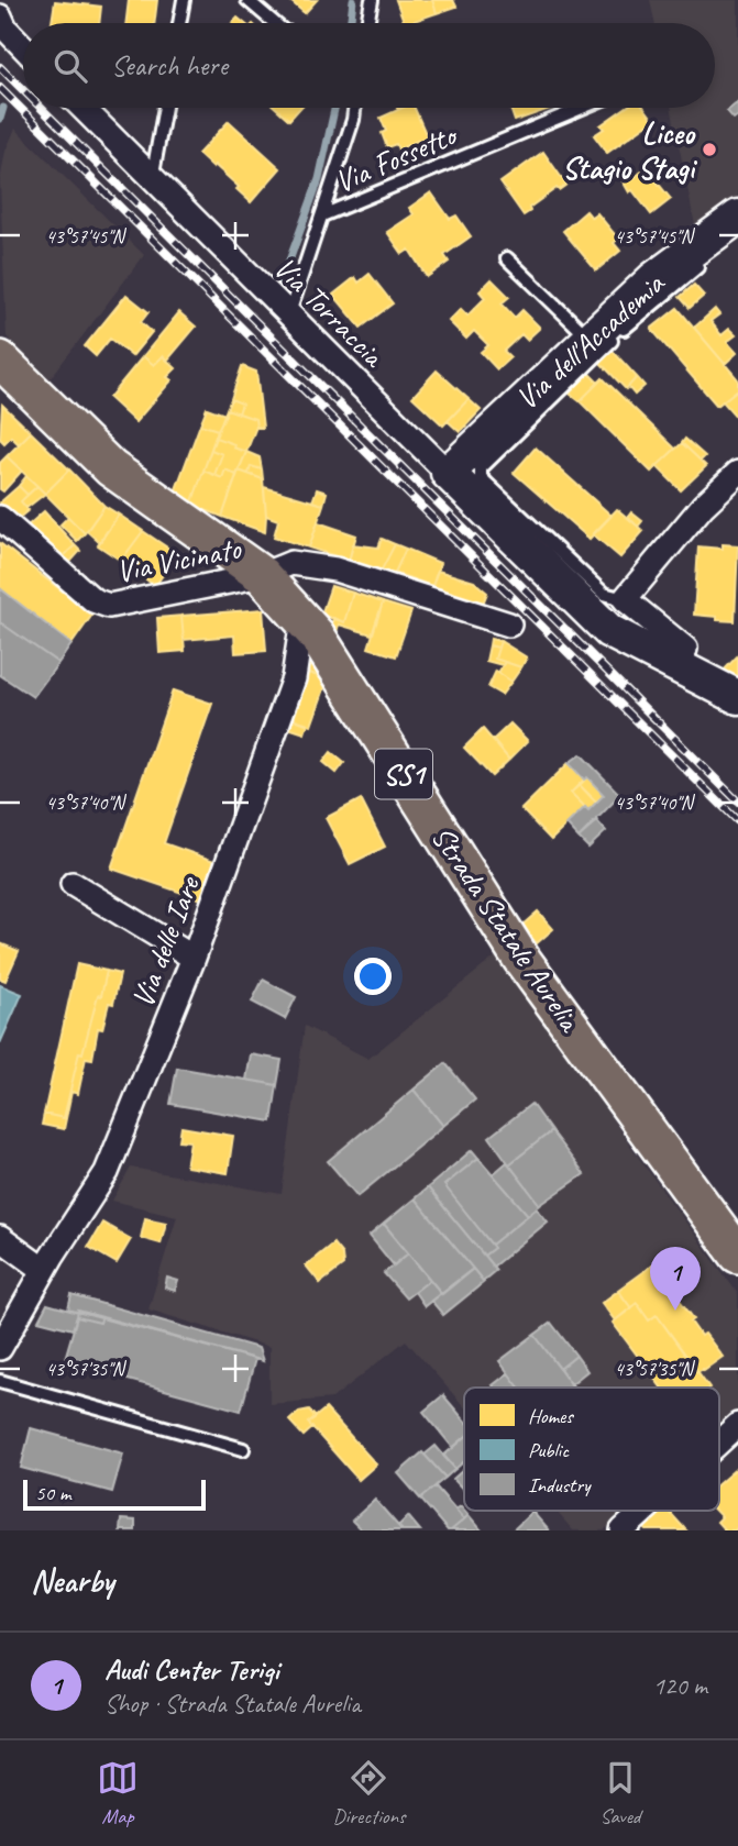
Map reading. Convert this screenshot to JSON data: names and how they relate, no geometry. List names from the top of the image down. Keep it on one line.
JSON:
{"streets":{"main road":["SS1","Strada Statale Aurelia"],"street":["Via Torraccia","Via dell'Accademia","Via Vicinato","Via delle Iare"],"lane":["Via Fossetto"]},"crossings":[["Via Torraccia","Via dell'Accademia"],["Via Vicinato","Strada Statale Aurelia"],["Strada Statale Aurelia","Via delle Iare"]],"places":["Liceo Stagio Stagi"],"legend":["Homes","Public","Industry"],"scale_bar":"50 m","page":{"search":"Search here","pins":"1","scale":"50 m","heading":"Nearby","list":[{"mark":"1","name":"Audi Center Terigi","note":"Shop · Strada Statale Aurelia","value":"120 m"}],"nav":["Map","Directions","Saved"]},"coordinates":["43°57'45\"N","43°57'40\"N","43°57'35\"N"]}
